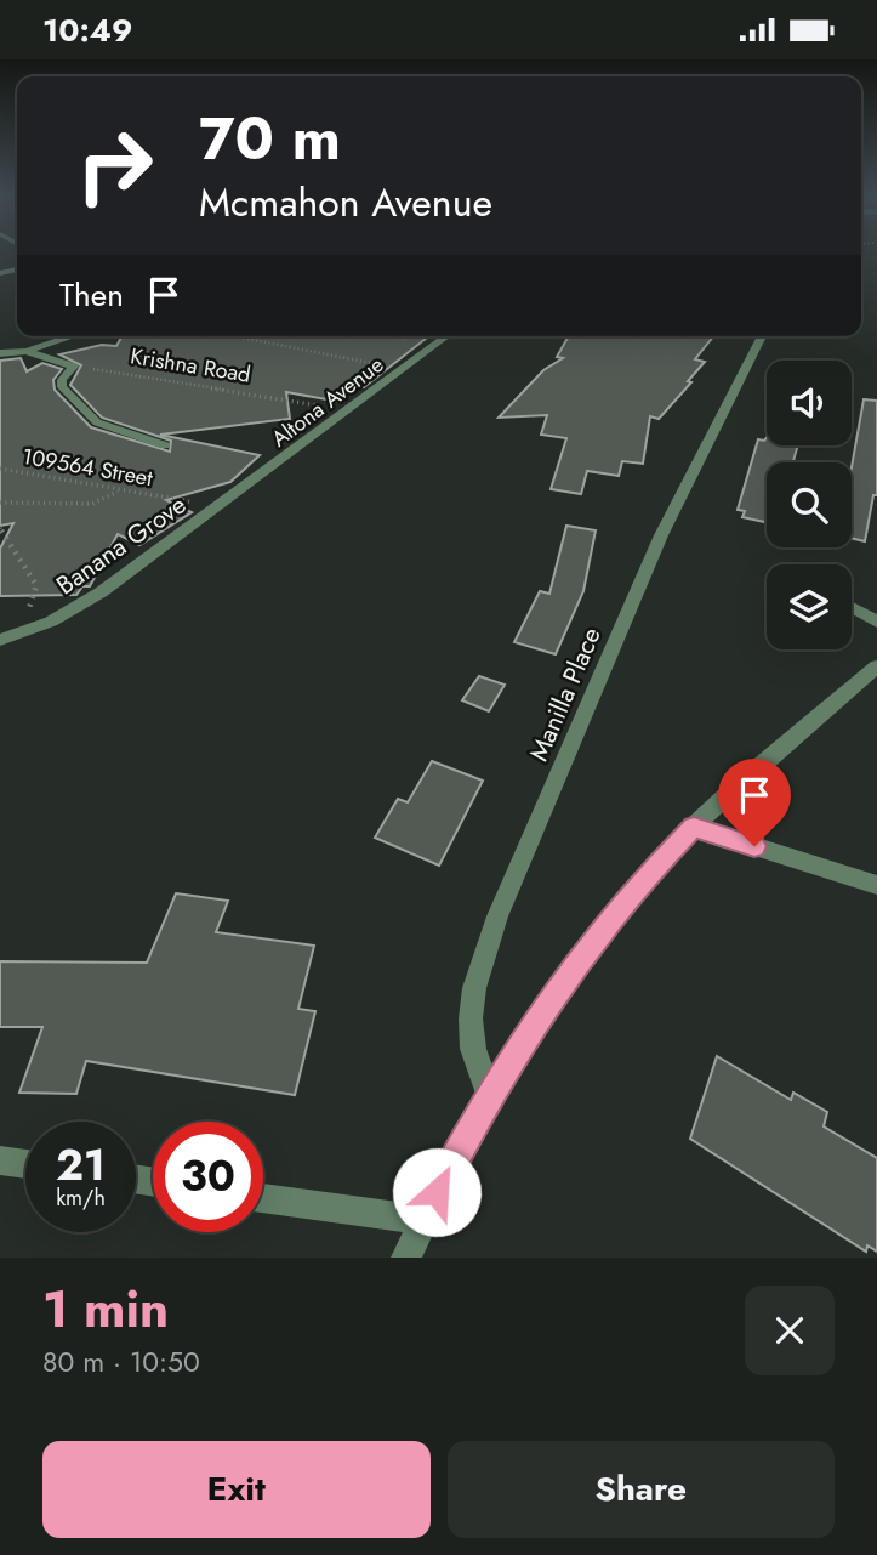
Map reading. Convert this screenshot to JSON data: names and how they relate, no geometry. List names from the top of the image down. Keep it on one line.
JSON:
{"streets":{"street":["Altona Avenue","Banana Grove","Manilla Place"],"path":["Krishna Road","109564 Street"]},"crossings":[["Krishna Road","Altona Avenue"],["Altona Avenue","109564 Street"],["Altona Avenue","Banana Grove"],["109564 Street","Banana Grove"]],"page":{"status":"10:49","turn":["70 m","Mcmahon Avenue"],"then":"Then","speed":"21 km/h","limit":"30","heading":["1 min","80 m · 10:50"],"buttons":["Exit","Share"]}}
